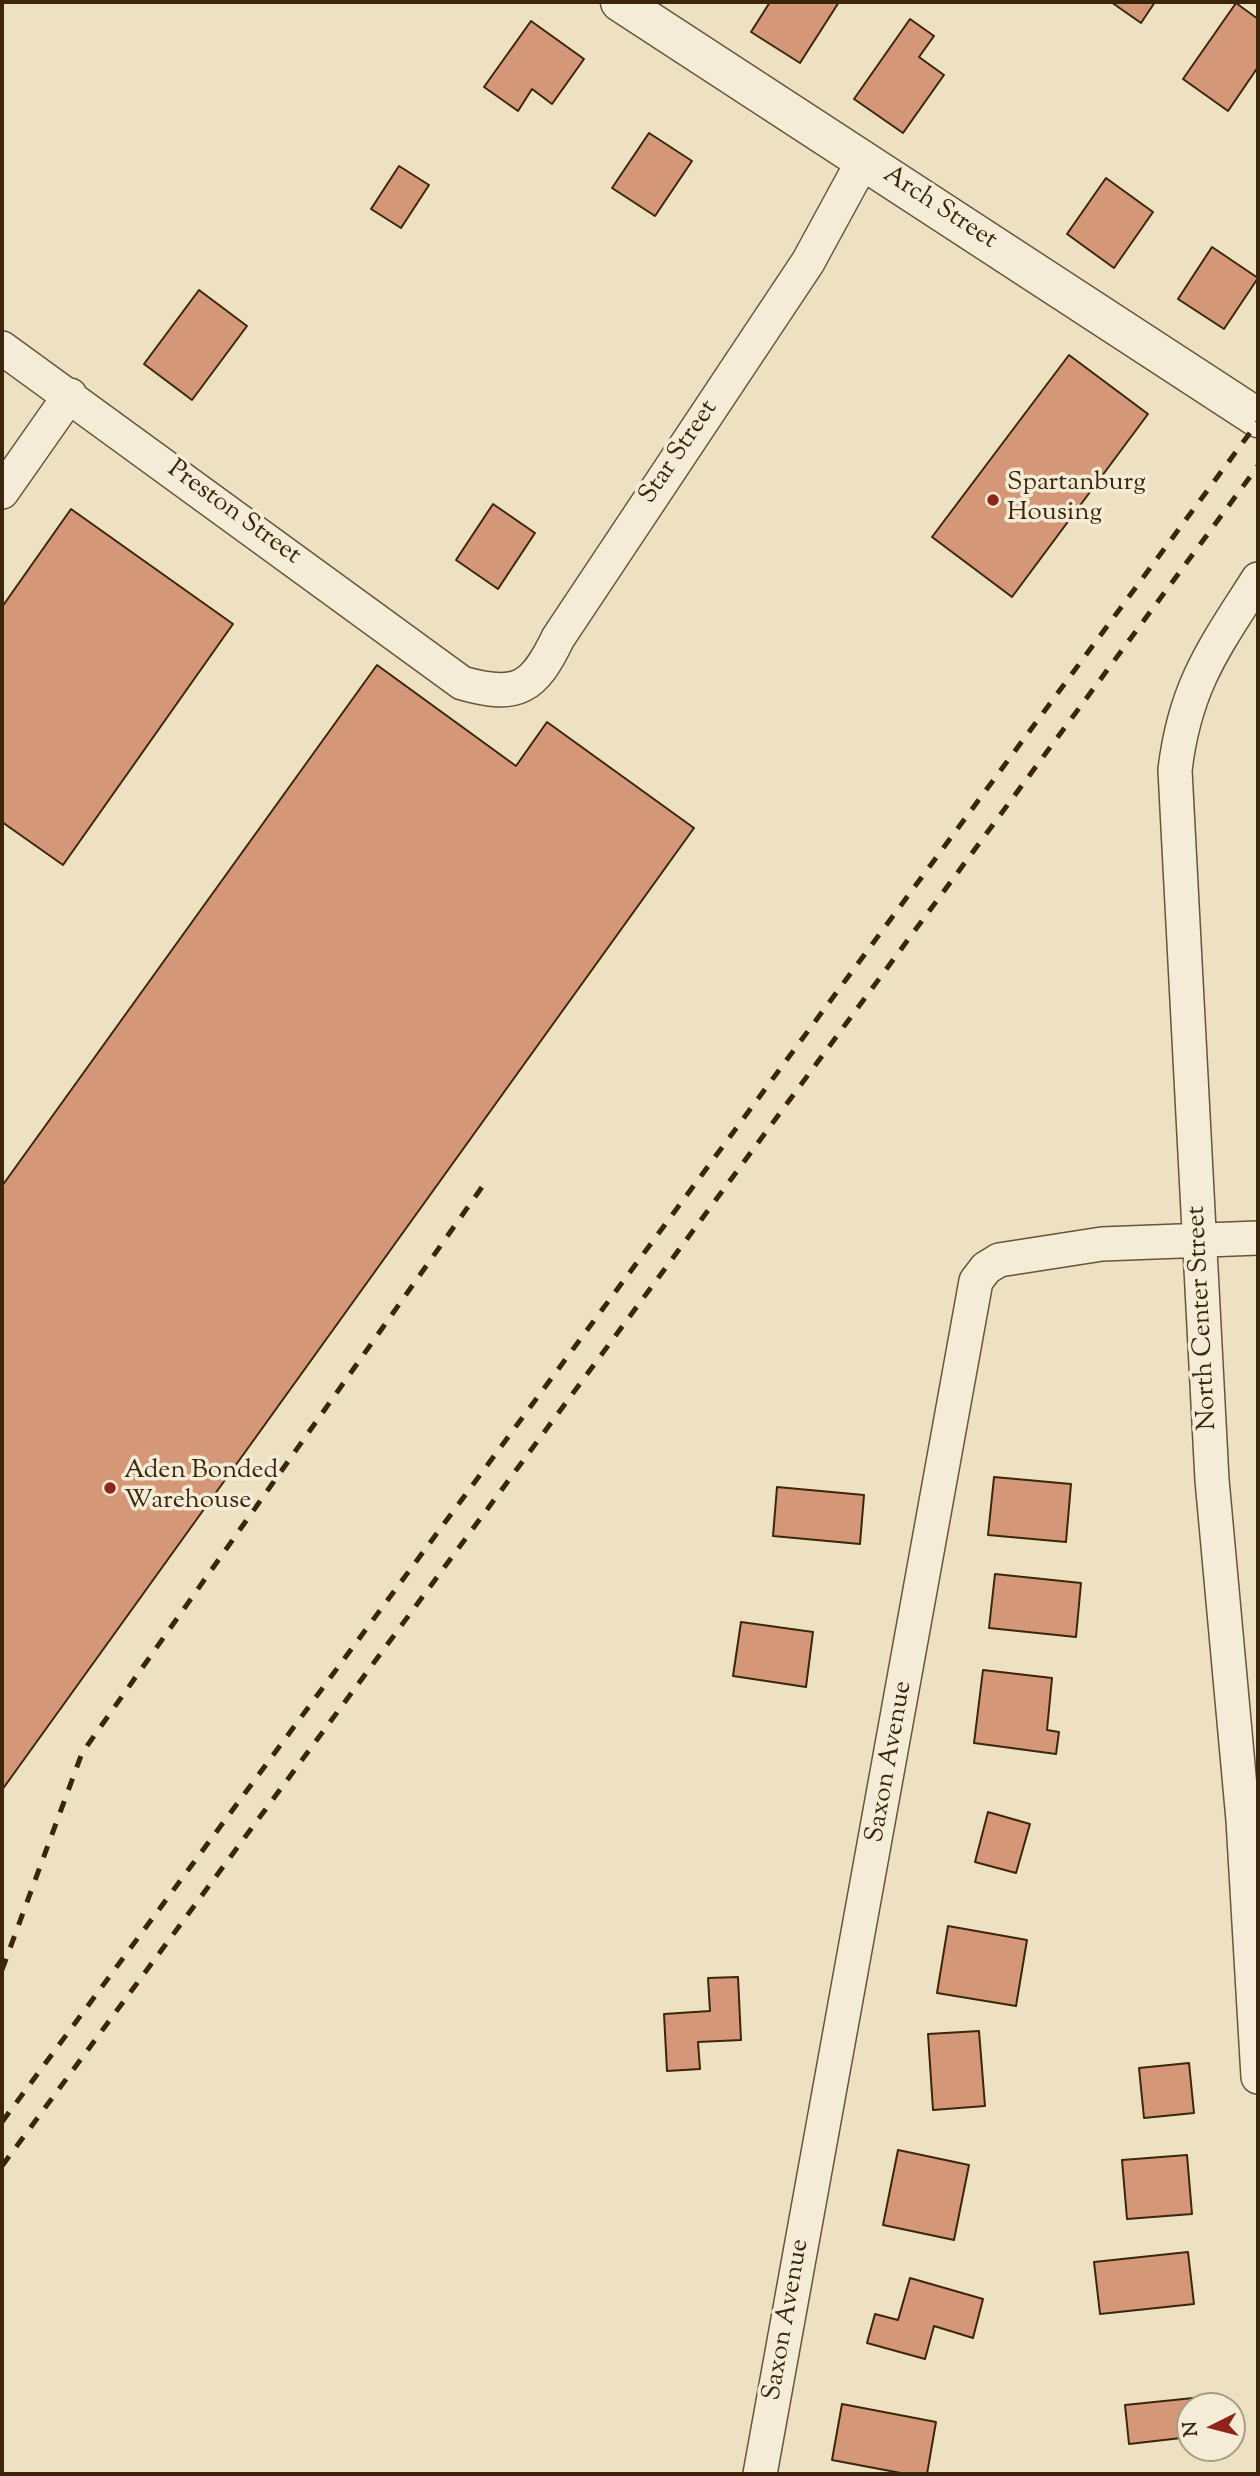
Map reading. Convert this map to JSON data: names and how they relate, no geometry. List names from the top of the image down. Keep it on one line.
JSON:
{"streets":{"street":["Arch Street","Star Street","Preston Street","North Center Street","Saxon Avenue"]},"crossings":[["Arch Street","Star Street"],["Star Street","Preston Street"],["North Center Street","Saxon Avenue"]],"places":["Spartanburg Housing","Aden Bonded Warehouse"],"north":"left"}
